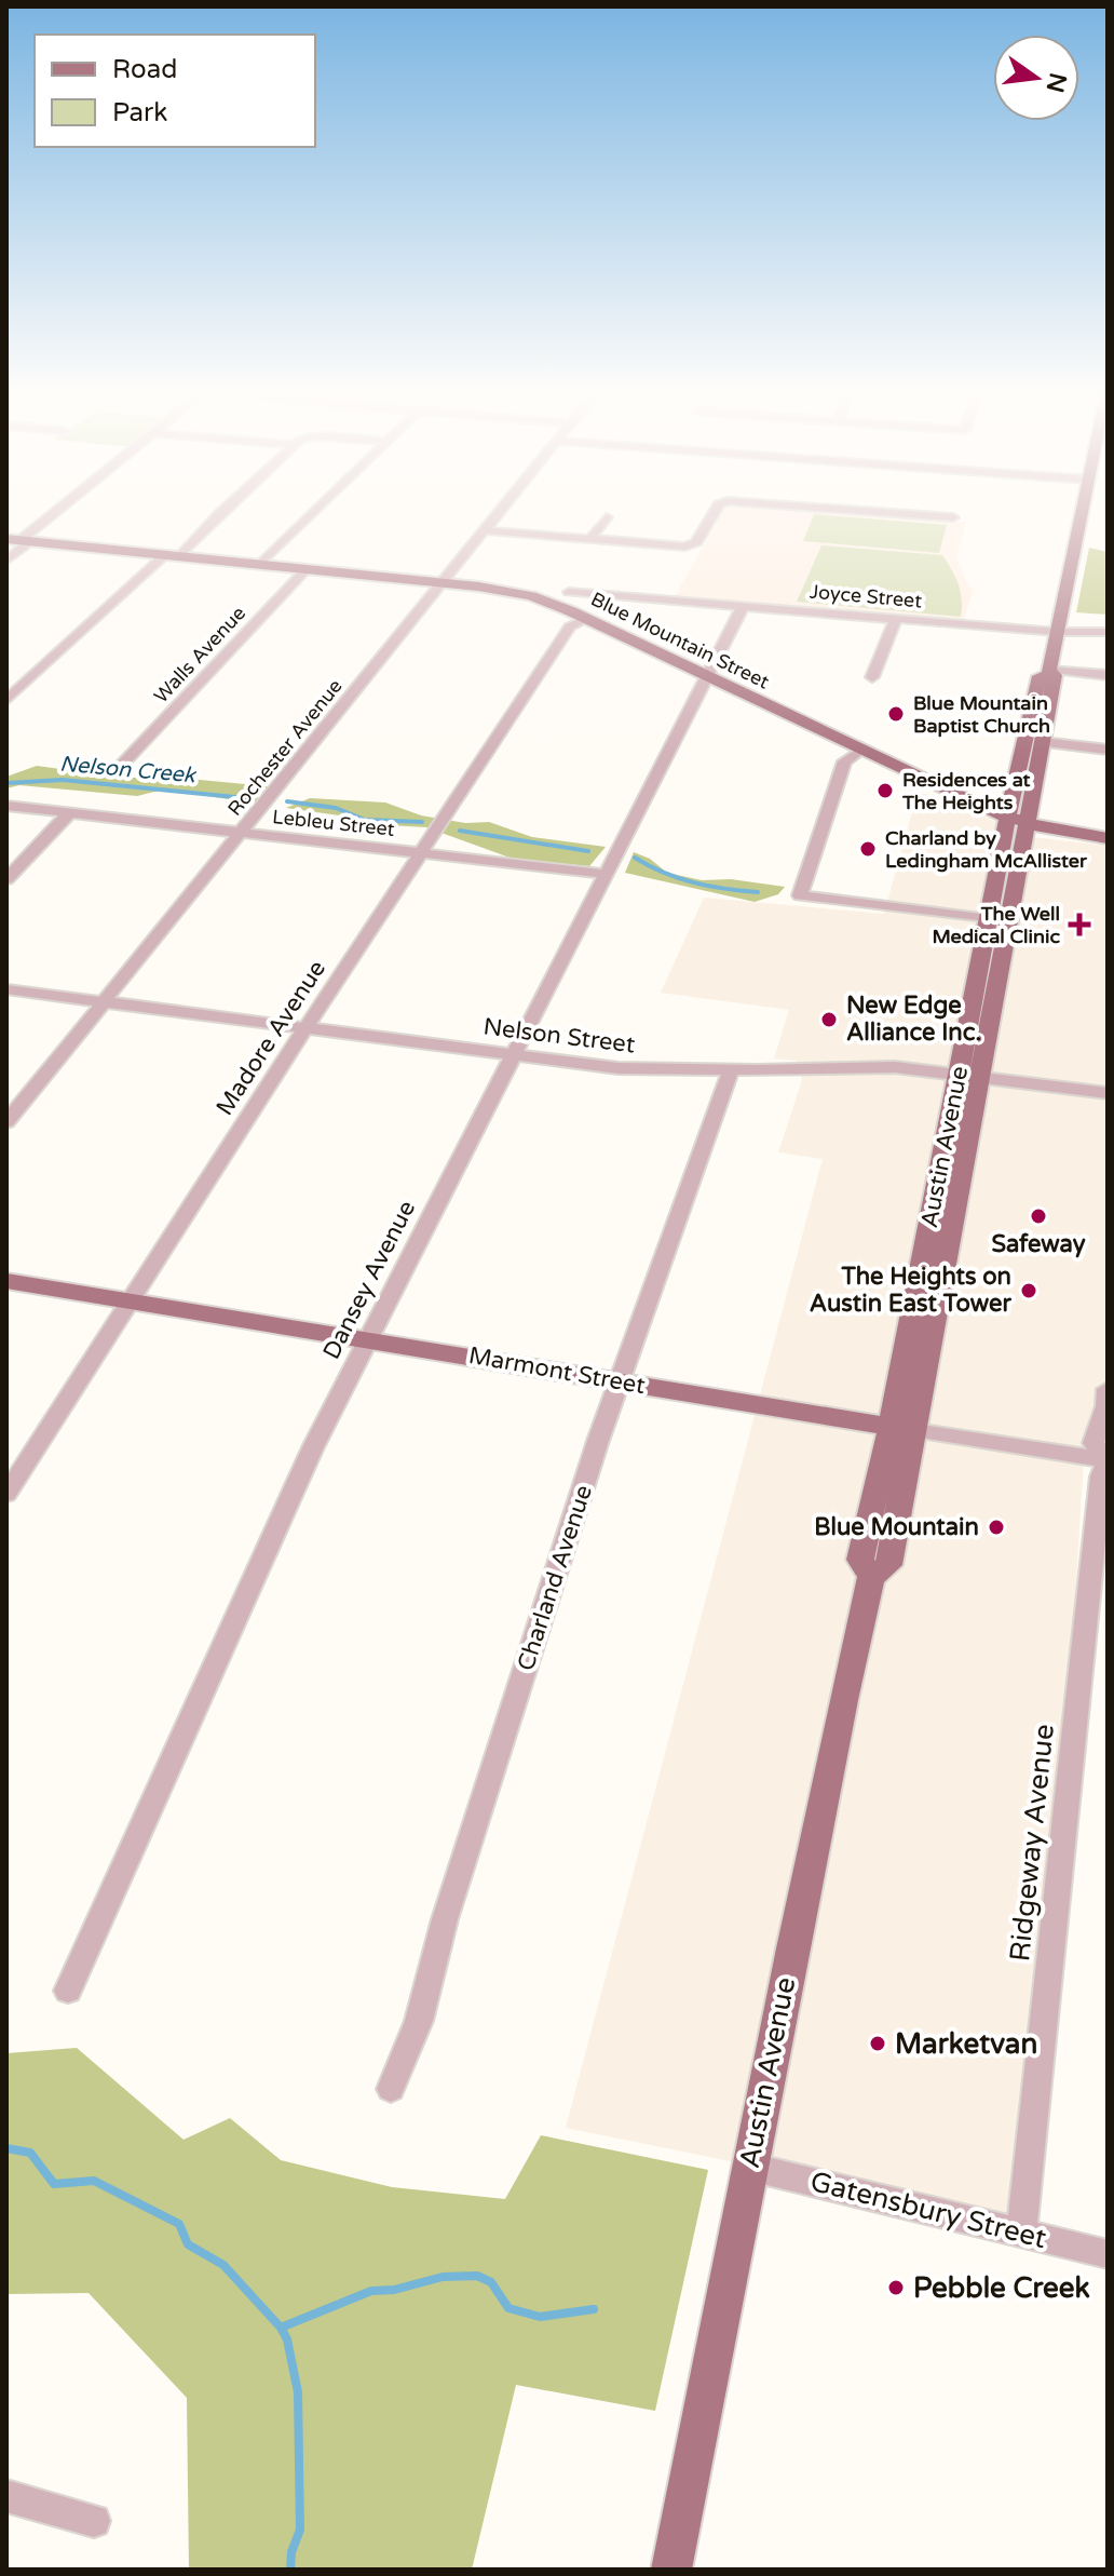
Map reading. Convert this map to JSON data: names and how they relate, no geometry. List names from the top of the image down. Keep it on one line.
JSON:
{"streets":{"main road":["Blue Mountain Street","Austin Avenue","Marmont Street"],"street":["Joyce Street","Walls Avenue","Rochester Avenue","Lebleu Street","Nelson Street","Madore Avenue","Dansey Avenue","Charland Avenue","Ridgeway Avenue","Gatensbury Street"]},"crossings":[["Joyce Street","Austin Avenue"],["Joyce Street","Dansey Avenue"],["Blue Mountain Street","Walls Avenue"],["Blue Mountain Street","Rochester Avenue"],["Blue Mountain Street","Madore Avenue"],["Blue Mountain Street","Austin Avenue"],["Blue Mountain Street","Dansey Avenue"],["Rochester Avenue","Lebleu Street"],["Rochester Avenue","Nelson Street"],["Lebleu Street","Madore Avenue"],["Lebleu Street","Dansey Avenue"],["Nelson Street","Madore Avenue"],["Nelson Street","Austin Avenue"],["Nelson Street","Dansey Avenue"],["Nelson Street","Charland Avenue"],["Madore Avenue","Marmont Street"],["Austin Avenue","Marmont Street"],["Austin Avenue","Gatensbury Street"],["Dansey Avenue","Marmont Street"],["Marmont Street","Charland Avenue"],["Marmont Street","Ridgeway Avenue"],["Ridgeway Avenue","Gatensbury Street"]],"water":["Nelson Creek"],"places":{"other":["Blue Mountain Baptist Church","Residences at The Heights","Charland by Ledingham McAllister","New Edge Alliance Inc.","Safeway","The Heights on Austin East Tower","Blue Mountain","Marketvan","Pebble Creek"],"health":["The Well Medical Clinic"]},"legend":["Road","Park"],"north":"right"}
